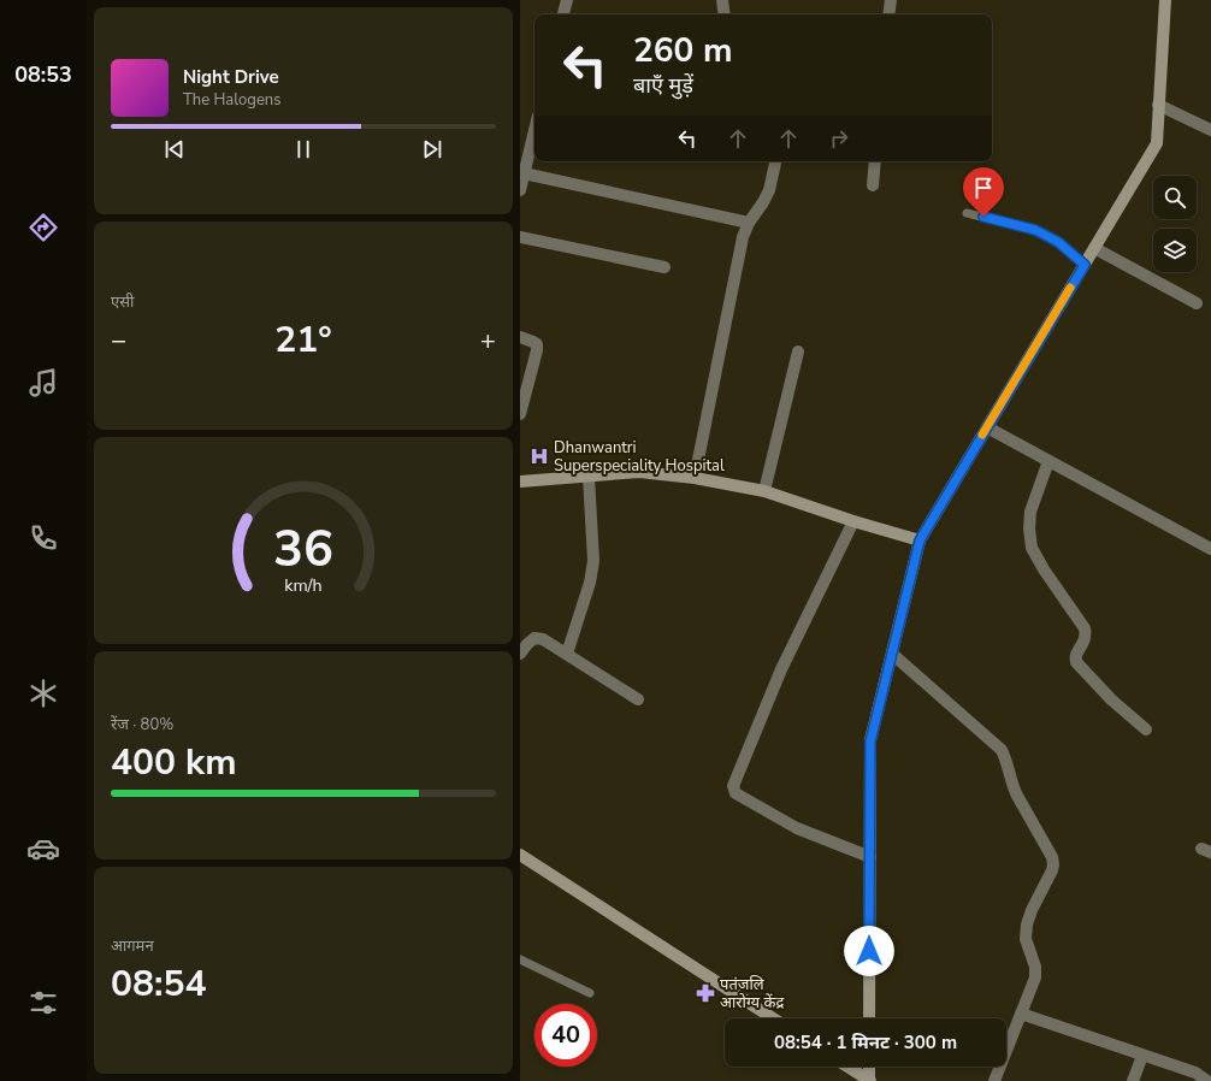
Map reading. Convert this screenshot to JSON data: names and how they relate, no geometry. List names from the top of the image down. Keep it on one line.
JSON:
{"places":{"hospital":["Dhanwantri Superspeciality Hospital"],"pharmacy":["पतंजलि आरोग्य केंद्र"]},"page":{"tabs":"08:53","turn":["260 m","बाएँ मुड़ें"],"song":["Night Drive","The Halogens"],"tile":["एसी",["रेंज · 80%","400 km"],["आगमन","08:54"]],"heat":["−","21°","+"],"limit":"40","trip":"08:54 · 1 मिनट · 300 m","gauge":["36","km/h"]}}
